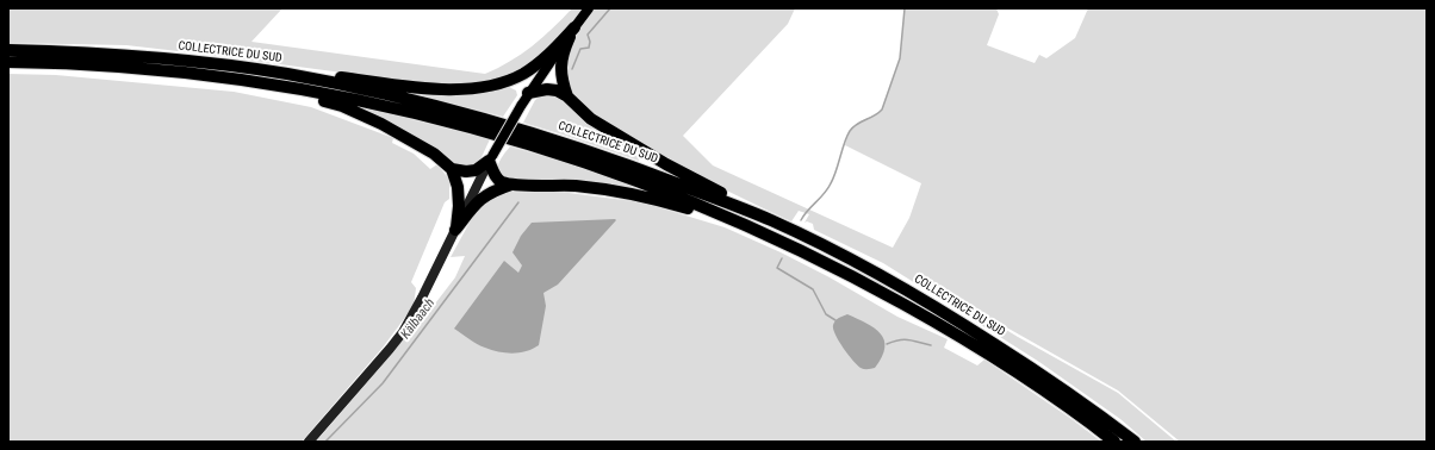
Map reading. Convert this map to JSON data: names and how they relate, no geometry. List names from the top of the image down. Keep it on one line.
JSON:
{"streets":{"highway":["COLLECTRICE DU SUD"]},"water":["Kälbaach"]}
